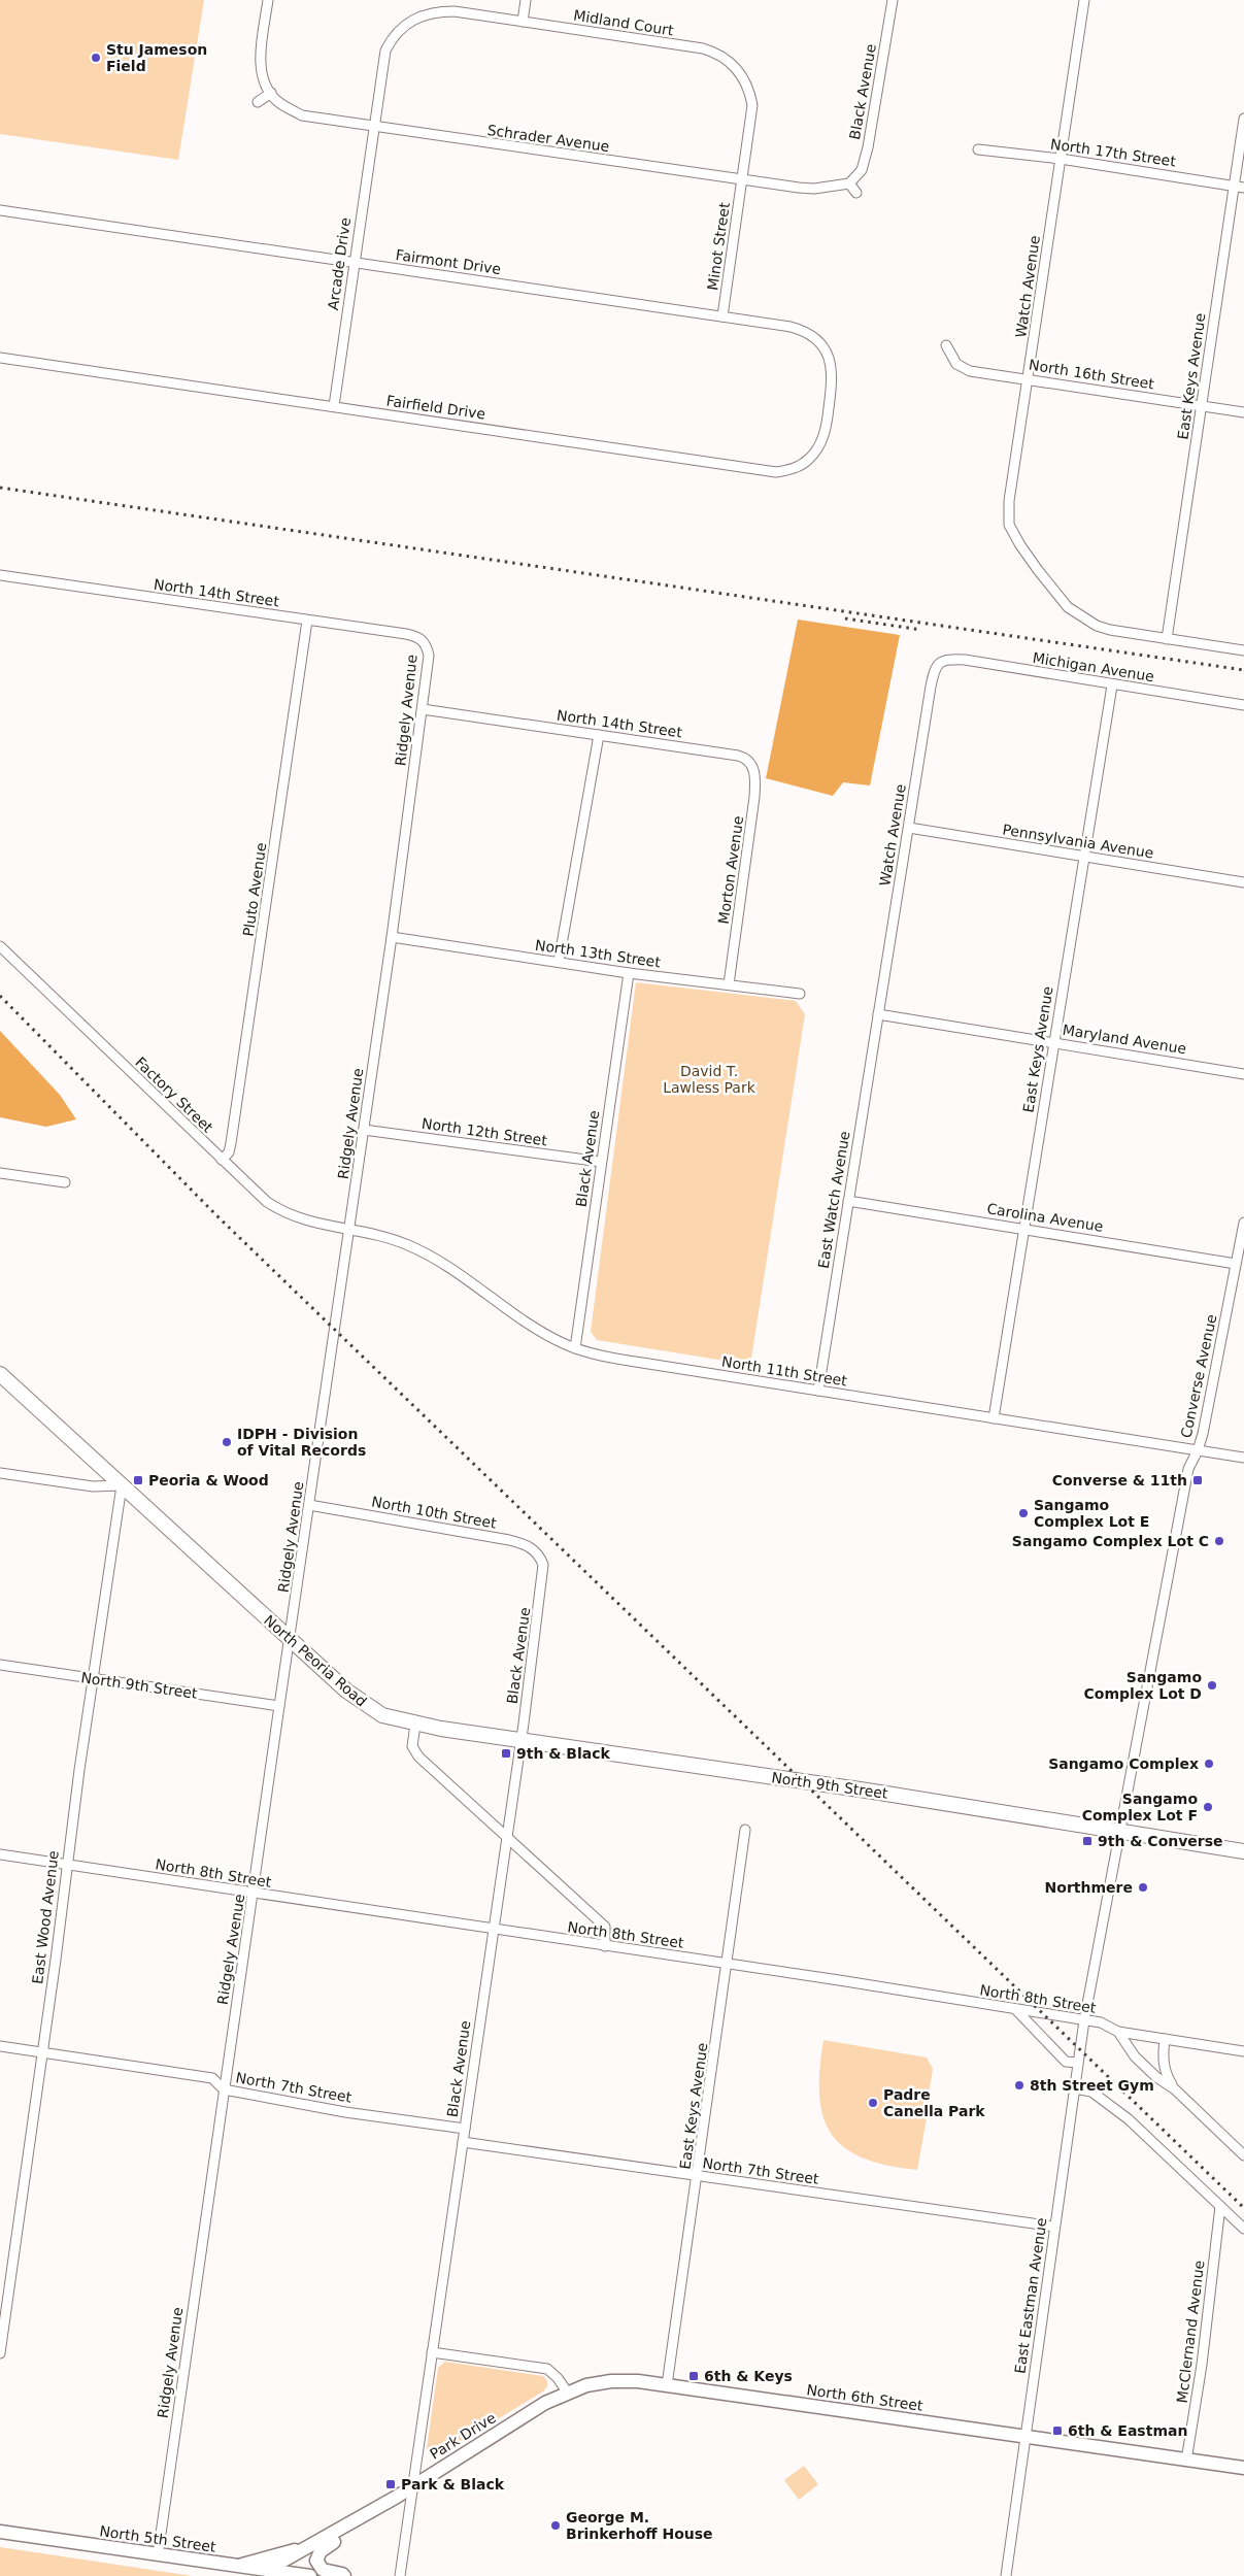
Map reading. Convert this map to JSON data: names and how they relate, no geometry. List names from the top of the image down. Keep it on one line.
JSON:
{"streets":{"main road":["North Peoria Road","North 9th Street","North 6th Street","Park Drive","North 5th Street"],"street":["Midland Court","Black Avenue","Schrader Avenue","North 17th Street","Minot Street","Fairmont Drive","Arcade Drive","Watch Avenue","North 16th Street","East Keys Avenue","Fairfield Drive","North 14th Street","Michigan Avenue","Ridgely Avenue","Pennsylvania Avenue","Morton Avenue","Pluto Avenue","North 13th Street","Maryland Avenue","Factory Street","North 12th Street","East Watch Avenue","Carolina Avenue","North 11th Street","Converse Avenue","North 10th Street","North 8th Street","East Wood Avenue","North 7th Street","East Eastman Avenue","McClernand Avenue"]},"crossings":[["Midland Court","Schrader Avenue"],["Midland Court","Minot Street"],["Midland Court","Arcade Drive"],["Black Avenue","Schrader Avenue"],["Black Avenue","North 13th Street"],["Black Avenue","North 12th Street"],["Black Avenue","North 11th Street"],["Black Avenue","North 10th Street"],["Black Avenue","North 9th Street"],["Black Avenue","North 8th Street"],["Black Avenue","North 7th Street"],["Black Avenue","Park Drive"],["Schrader Avenue","Minot Street"],["Schrader Avenue","Arcade Drive"],["North 17th Street","Watch Avenue"],["North 17th Street","East Keys Avenue"],["Minot Street","Fairmont Drive"],["Fairmont Drive","Arcade Drive"],["Fairmont Drive","Fairfield Drive"],["Arcade Drive","Fairfield Drive"],["Watch Avenue","North 16th Street"],["Watch Avenue","East Keys Avenue"],["Watch Avenue","Michigan Avenue"],["Watch Avenue","Pennsylvania Avenue"],["Watch Avenue","Maryland Avenue"],["Watch Avenue","East Watch Avenue"],["North 16th Street","East Keys Avenue"],["East Keys Avenue","Michigan Avenue"],["East Keys Avenue","Pennsylvania Avenue"],["East Keys Avenue","Maryland Avenue"],["East Keys Avenue","Carolina Avenue"],["East Keys Avenue","North 11th Street"],["East Keys Avenue","North 8th Street"],["East Keys Avenue","North 7th Street"],["East Keys Avenue","North 6th Street"],["North 14th Street","Ridgely Avenue"],["North 14th Street","Morton Avenue"],["North 14th Street","Pluto Avenue"],["Ridgely Avenue","North 13th Street"],["Ridgely Avenue","Factory Street"],["Ridgely Avenue","North 12th Street"],["Ridgely Avenue","North 11th Street"],["Ridgely Avenue","North 10th Street"],["Ridgely Avenue","North Peoria Road"],["Ridgely Avenue","North 9th Street"],["Ridgely Avenue","North 8th Street"],["Ridgely Avenue","North 7th Street"],["Ridgely Avenue","North 5th Street"],["Morton Avenue","North 13th Street"],["Pluto Avenue","Factory Street"],["Maryland Avenue","East Watch Avenue"],["Factory Street","North 11th Street"],["East Watch Avenue","Carolina Avenue"],["East Watch Avenue","North 11th Street"],["Carolina Avenue","Converse Avenue"],["North 11th Street","Converse Avenue"],["Converse Avenue","North 9th Street"],["Converse Avenue","North 8th Street"],["Converse Avenue","East Eastman Avenue"],["North Peoria Road","North 9th Street"],["North Peoria Road","East Wood Avenue"],["North 9th Street","East Wood Avenue"],["North 8th Street","East Wood Avenue"],["North 8th Street","East Eastman Avenue"],["East Wood Avenue","North 7th Street"],["North 7th Street","East Eastman Avenue"],["East Eastman Avenue","North 6th Street"],["McClernand Avenue","North 6th Street"],["North 6th Street","Park Drive"],["Park Drive","North 5th Street"]],"parks":["David T. Lawless Park"],"places":{"other":["Stu Jameson Field","IDPH - Division of Vital Records","Sangamo Complex Lot E","Sangamo Complex Lot C","Sangamo Complex Lot D","Sangamo Complex","Sangamo Complex Lot F","Northmere","8th Street Gym","Padre Canella Park","George M. Brinkerhoff House"],"transit":["Peoria & Wood","Converse & 11th","9th & Black","9th & Converse","6th & Keys","6th & Eastman","Park & Black"]}}
